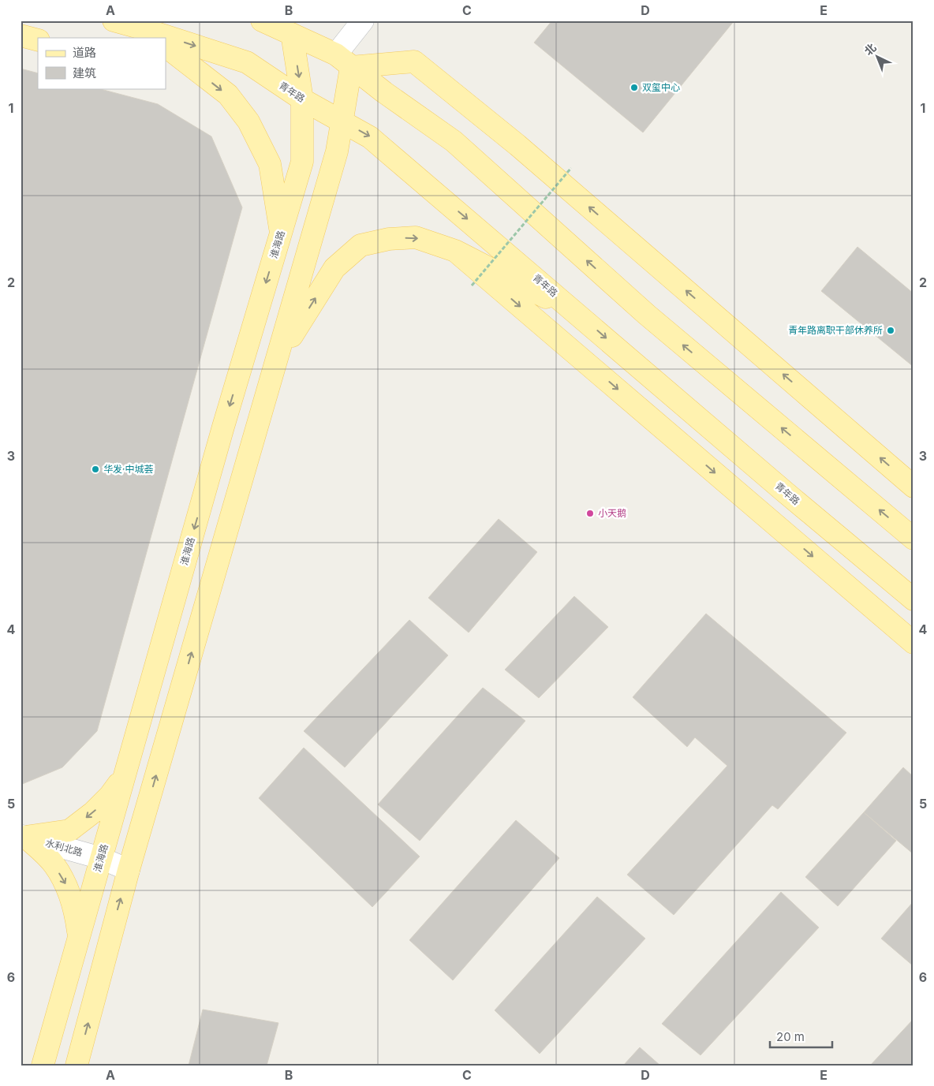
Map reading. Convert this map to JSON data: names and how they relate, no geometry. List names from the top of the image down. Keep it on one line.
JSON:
{"streets":{"main road":["青年路","淮海路"],"street":["水利北路"]},"crossings":[["青年路","淮海路"],["淮海路","水利北路"]],"places":["双玺中心","青年路离职干部休养所","华发·中城荟","小天鹅"],"legend":["道路","建筑"],"scale_bar":"20 m","north":"top left","grid":{"columns":["A","B","C","D","E"],"rows":["1","2","3","4","5","6"]}}
